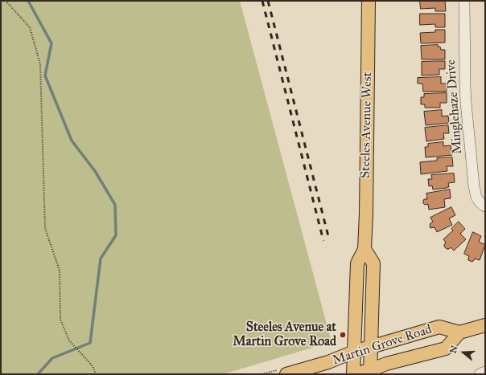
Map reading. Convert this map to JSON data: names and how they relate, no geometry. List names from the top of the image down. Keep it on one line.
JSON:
{"streets":{"main road":["Steeles Avenue West","Martin Grove Road"],"street":["Minglehaze Drive"]},"crossings":[["Steeles Avenue West","Martin Grove Road"]],"places":["Steeles Avenue at Martin Grove Road"],"north":"left"}
